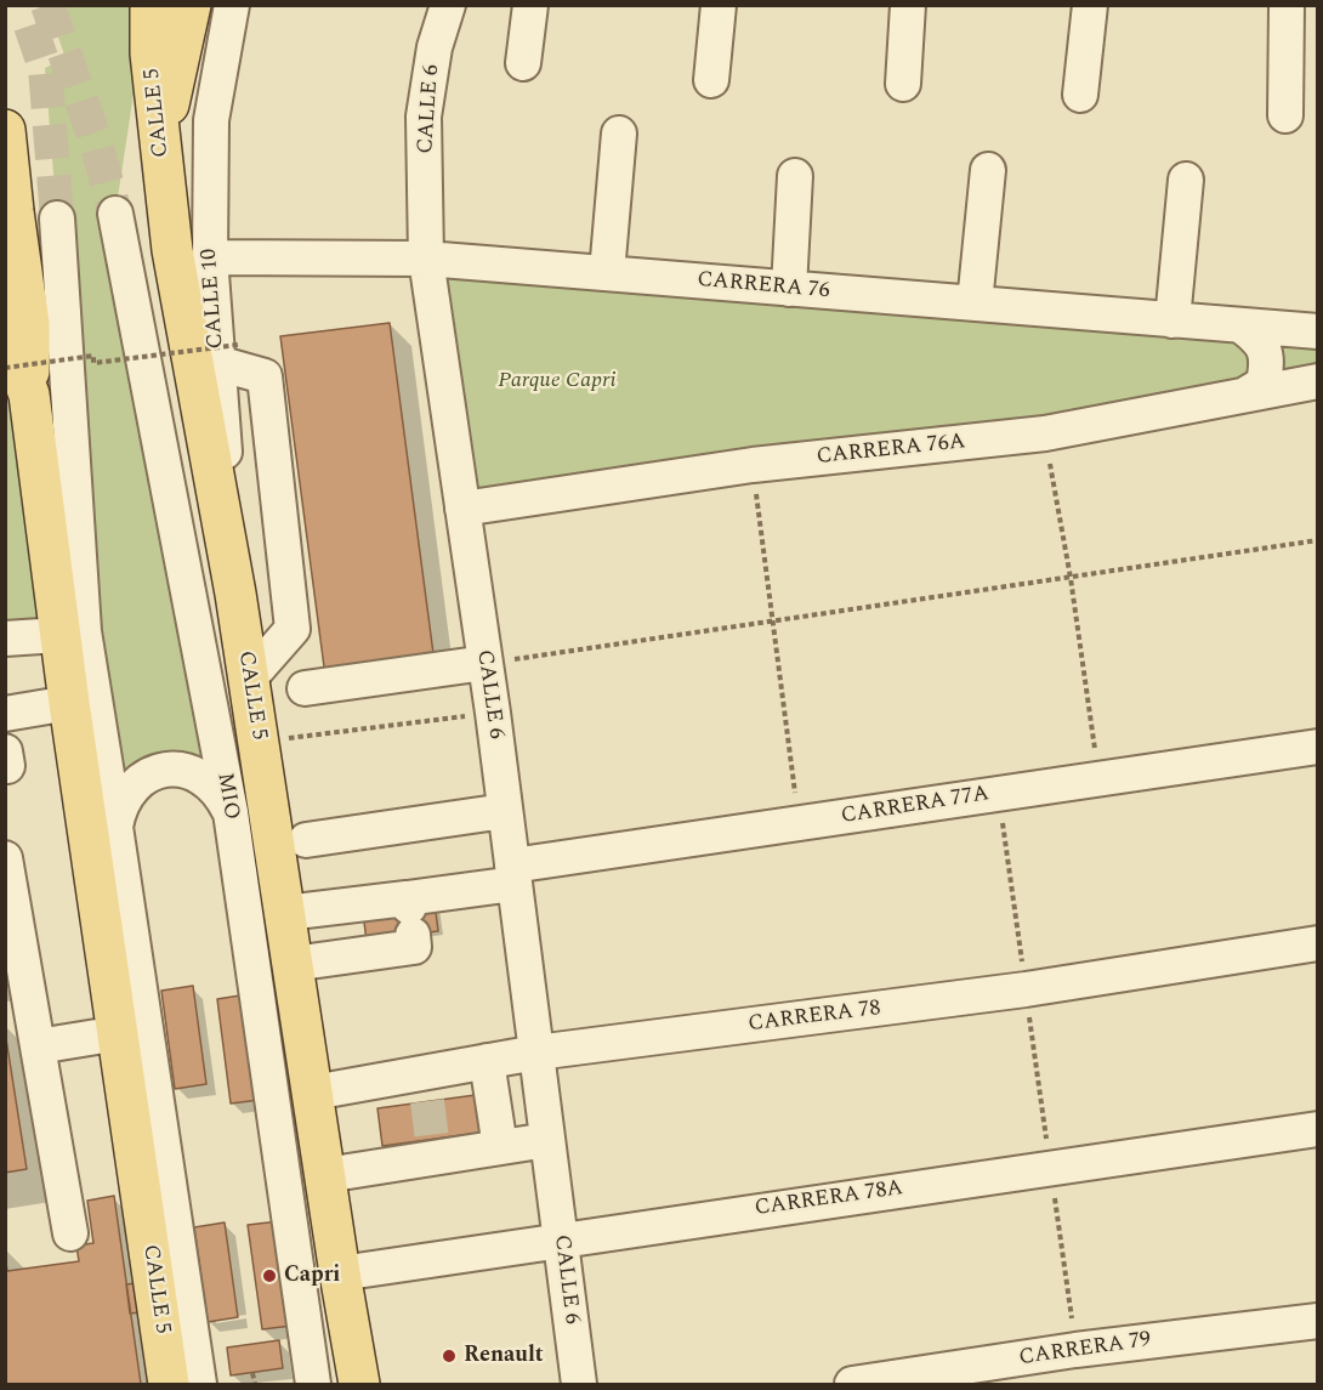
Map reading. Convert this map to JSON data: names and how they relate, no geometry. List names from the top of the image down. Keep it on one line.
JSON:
{"streets":{"main road":["CALLE 5"],"street":["CALLE 6","CARRERA 76","CALLE 10","CARRERA 76A","MIO","CARRERA 77A","CARRERA 78","CARRERA 78A","CARRERA 79"]},"crossings":[["CALLE 6","CARRERA 76"],["CALLE 6","CARRERA 76A"],["CALLE 6","CARRERA 77A"],["CALLE 6","CARRERA 78"],["CALLE 6","CARRERA 78A"],["CALLE 5","CALLE 10"],["CALLE 5","CARRERA 77A"],["CALLE 5","CARRERA 78"],["CALLE 5","CARRERA 78A"],["CARRERA 76","CALLE 10"]],"parks":["Parque Capri"],"places":["Capri","Renault"]}
